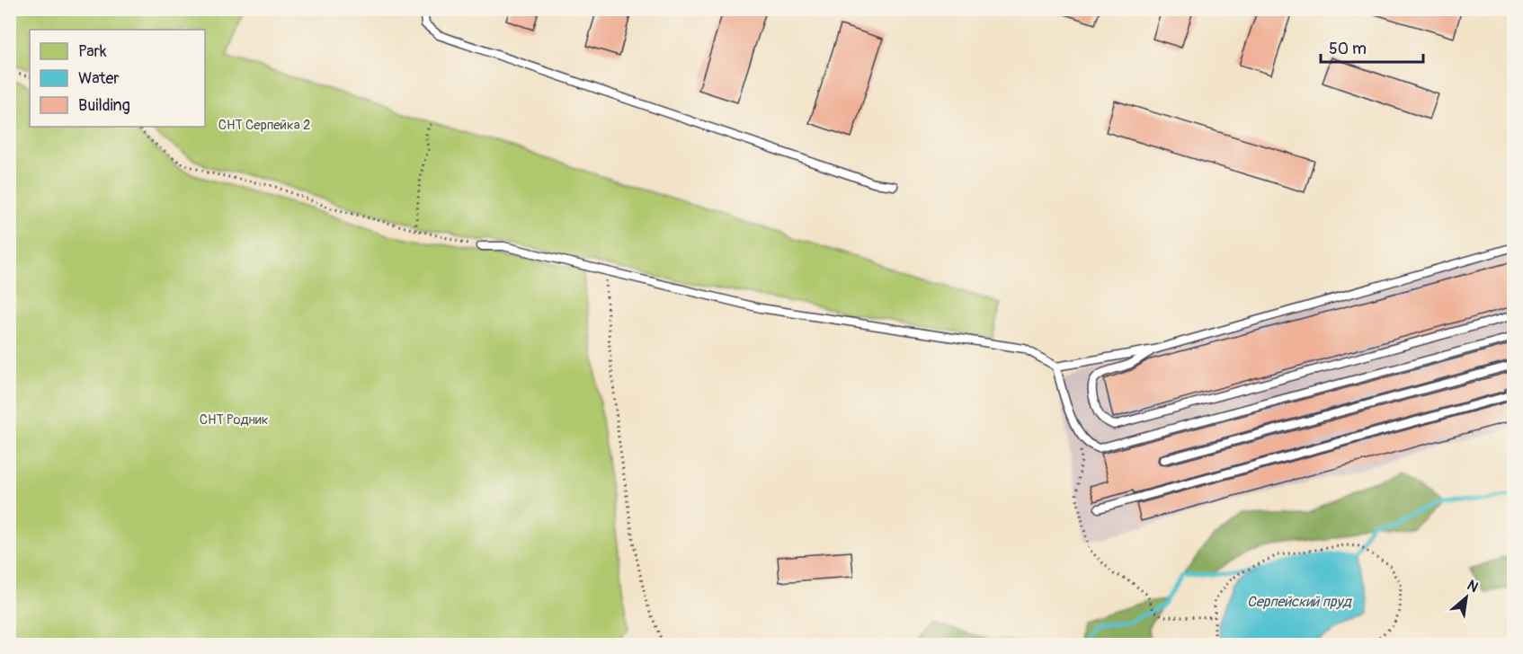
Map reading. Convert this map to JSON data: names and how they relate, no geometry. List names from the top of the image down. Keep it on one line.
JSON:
{"water":["Серпейский пруд"],"parks":["СНТ Серпейка 2","СНТ Родник"],"legend":["Park","Water","Building"],"scale_bar":"50 m","north":"top right"}
